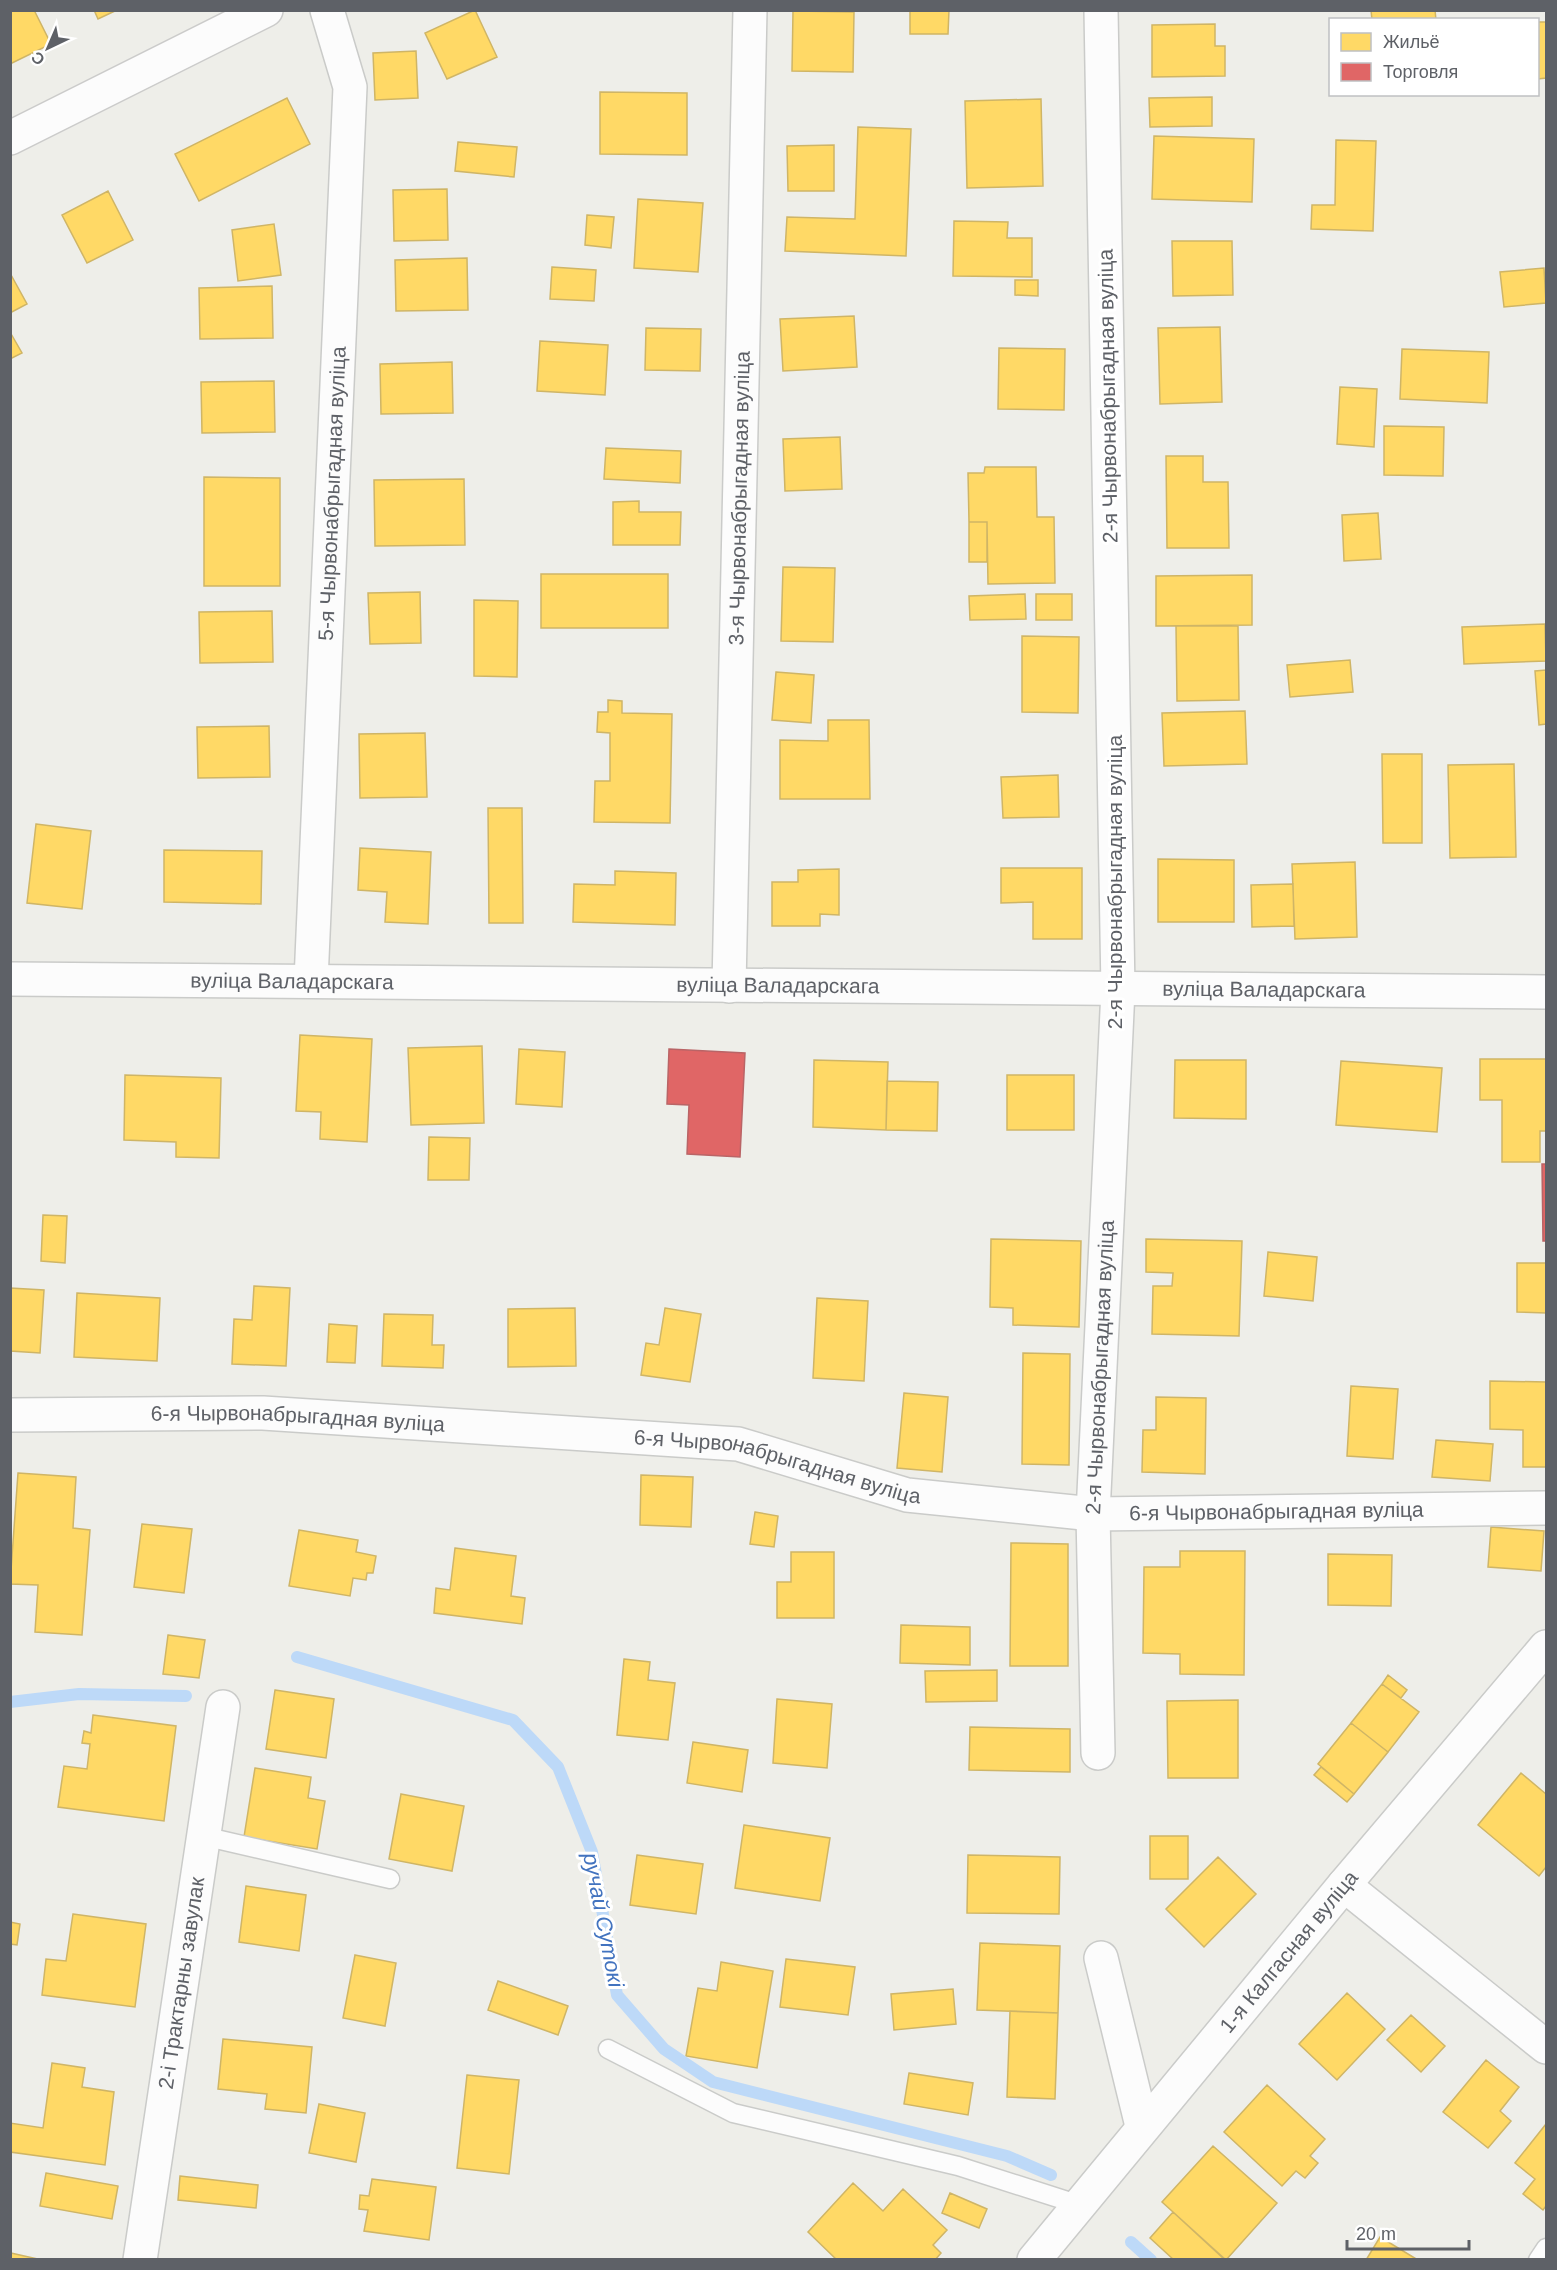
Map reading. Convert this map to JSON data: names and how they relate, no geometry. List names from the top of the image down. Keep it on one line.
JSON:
{"streets":{"street":["2-я Чырвонабрыгадная вуліца","5-я Чырвонабрыгадная вуліца","3-я Чырвонабрыгадная вуліца","вуліца Валадарскага","6-я Чырвонабрыгадная вуліца","1-я Калгасная вуліца","2-і Трактарны завулак"]},"crossings":[["2-я Чырвонабрыгадная вуліца","вуліца Валадарскага"],["2-я Чырвонабрыгадная вуліца","6-я Чырвонабрыгадная вуліца"],["5-я Чырвонабрыгадная вуліца","вуліца Валадарскага"],["3-я Чырвонабрыгадная вуліца","вуліца Валадарскага"]],"water":["ручай Сутокі"],"legend":["Жильё","Торговля"],"scale_bar":"20 m","north":"bottom left"}
